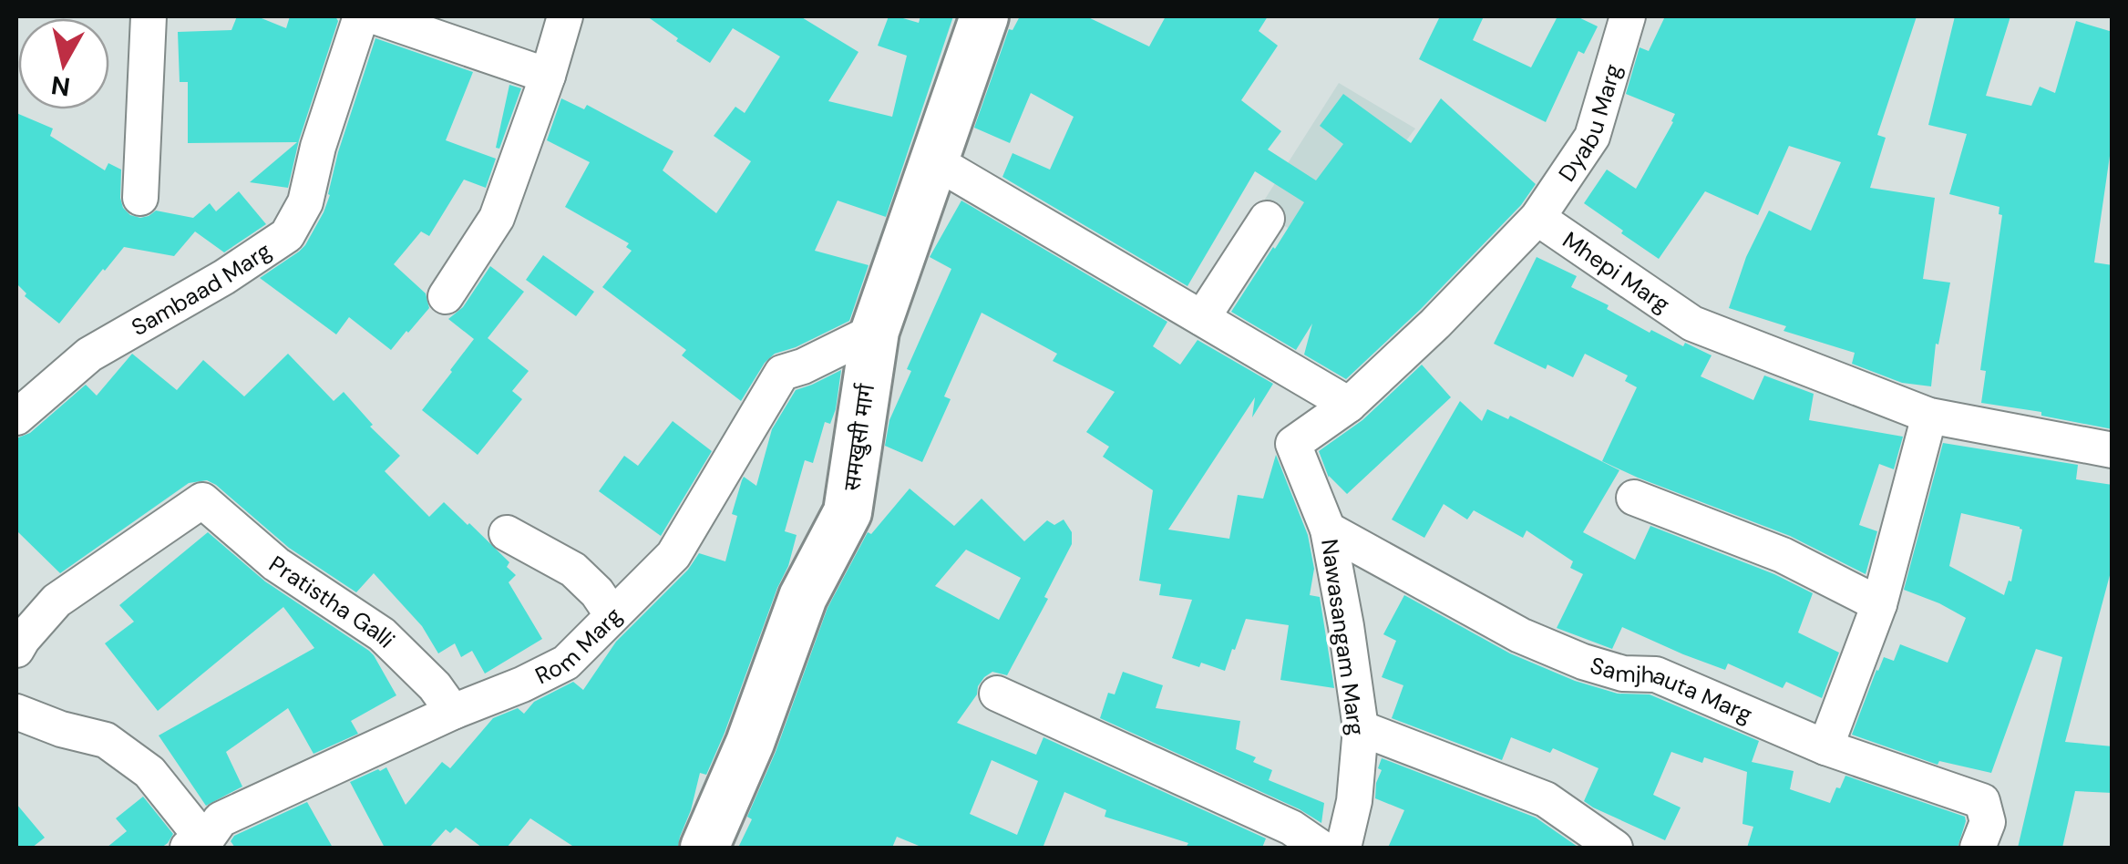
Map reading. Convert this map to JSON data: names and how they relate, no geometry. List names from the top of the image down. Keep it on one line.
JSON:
{"streets":{"main road":["समखुसी मार्ग"],"street":["Dyabu Marg","Mhepi Marg","Sambaad Marg","Pratistha Galli","Nawasangam Marg","Rom Marg","Samjhauta Marg"]},"crossings":[["Dyabu Marg","Mhepi Marg"],["समखुसी मार्ग","Rom Marg"],["Pratistha Galli","Rom Marg"],["Nawasangam Marg","Samjhauta Marg"]],"north":"bottom"}
